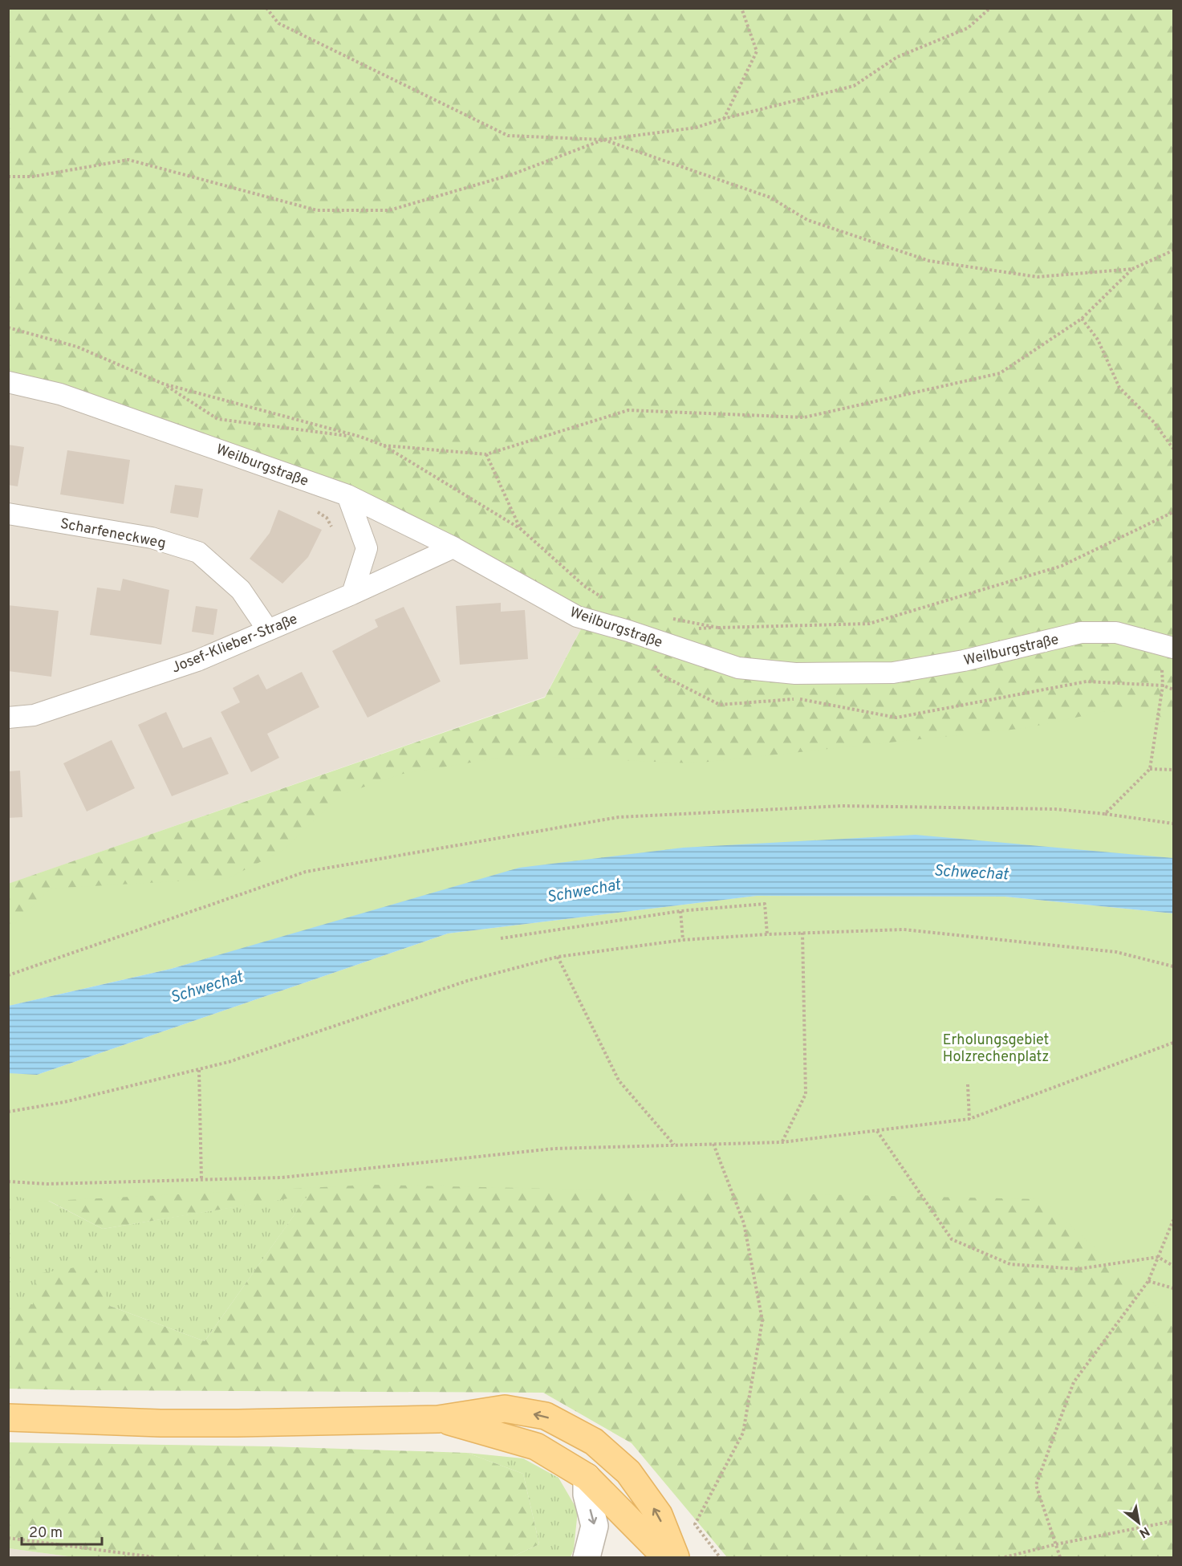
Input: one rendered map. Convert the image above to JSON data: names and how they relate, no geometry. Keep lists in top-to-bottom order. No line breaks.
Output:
{"streets":{"street":["Weilburgstraße","Scharfeneckweg","Josef-Klieber-Straße"]},"crossings":[["Weilburgstraße","Josef-Klieber-Straße"],["Scharfeneckweg","Josef-Klieber-Straße"]],"water":["Schwechat"],"parks":["Erholungsgebiet Holzrechenplatz"],"scale_bar":"20 m","north":"bottom right"}
